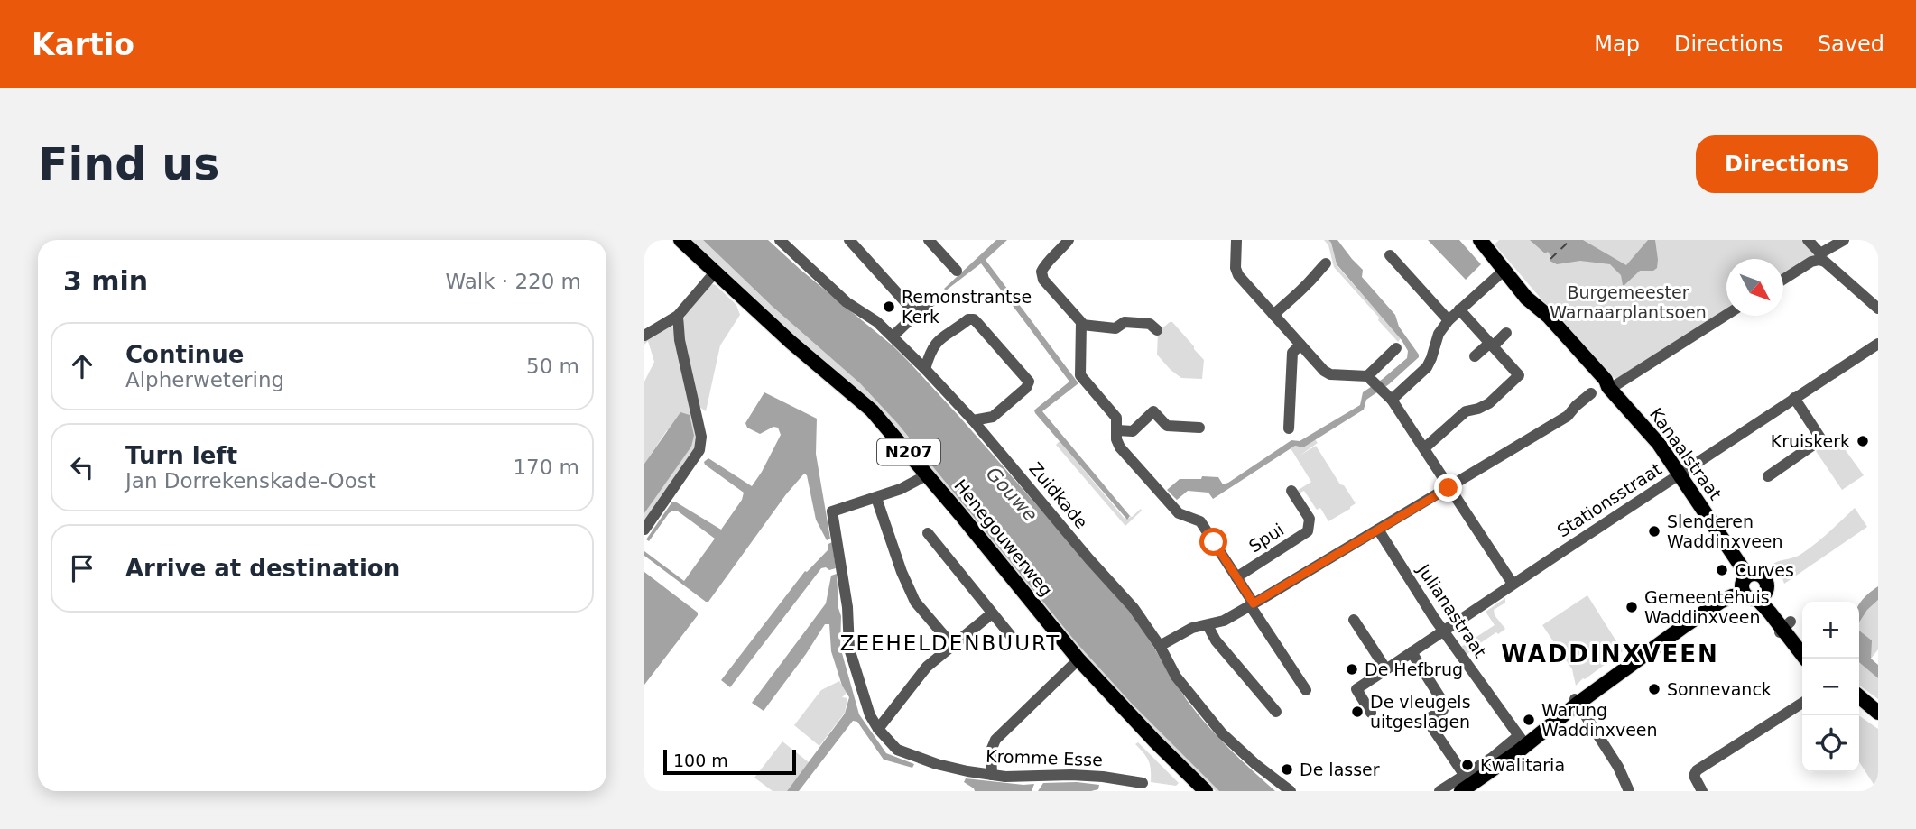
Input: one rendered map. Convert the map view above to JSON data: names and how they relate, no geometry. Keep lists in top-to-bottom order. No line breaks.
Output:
{"streets":{"main road":["N207","Kanaalstraat","Henegouwerweg"],"street":["Zuidkade","Stationsstraat","Spui","Julianastraat","Kromme Esse"]},"crossings":[["Kanaalstraat","Stationsstraat"],["Stationsstraat","Julianastraat"]],"districts":["ZEEHELDENBUURT","WADDINXVEEN"],"water":["Gouwe"],"parks":["Burgemeester Warnaarplantsoen"],"places":["Remonstrantse Kerk","Kruiskerk","Slenderen Waddinxveen","Curves","Gemeentehuis Waddinxveen","De Hefbrug","Sonnevanck","De vleugels uitgeslagen","Warung Waddinxveen","Kwalitaria","De lasser"],"scale_bar":"100 m","north":"bottom right","page":{"header":"Kartio","nav":["Map","Directions","Saved"],"buttons":"Directions","title":"Find us","heading":["3 min","Walk · 220 m"],"list":[["Continue","Alpherwetering","50 m"],["Turn left","Jan Dorrekenskade-Oost","170 m"],"Arrive at destination"],"map_buttons":["+","−"],"scale":"100 m"}}
